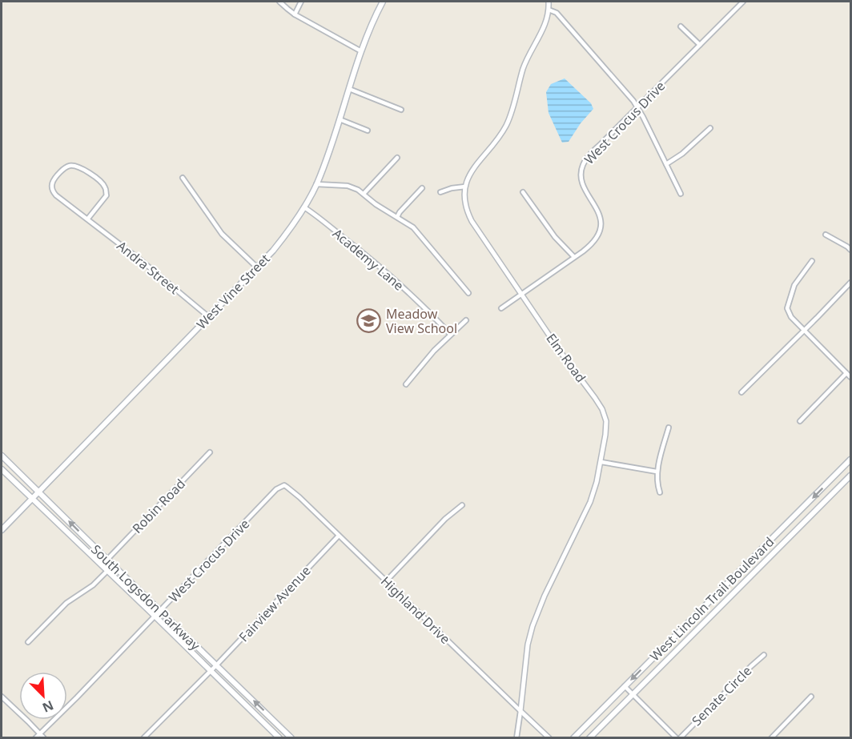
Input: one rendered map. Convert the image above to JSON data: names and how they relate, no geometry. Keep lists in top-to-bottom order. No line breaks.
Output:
{"streets":{"main road":["West Vine Street","South Logsdon Parkway","West Lincoln Trail Boulevard"],"street":["West Crocus Drive","Academy Lane","Andra Street","Elm Road","Robin Road","Fairview Avenue","Highland Drive","Senate Circle"]},"crossings":[["West Crocus Drive","Elm Road"],["West Crocus Drive","South Logsdon Parkway"],["West Crocus Drive","Highland Drive"],["Academy Lane","West Vine Street"],["Andra Street","West Vine Street"],["West Vine Street","South Logsdon Parkway"],["Elm Road","Highland Drive"],["Robin Road","South Logsdon Parkway"],["South Logsdon Parkway","Fairview Avenue"],["Fairview Avenue","Highland Drive"]],"places":{"school or university":["Meadow View School"]},"north":"bottom right"}
